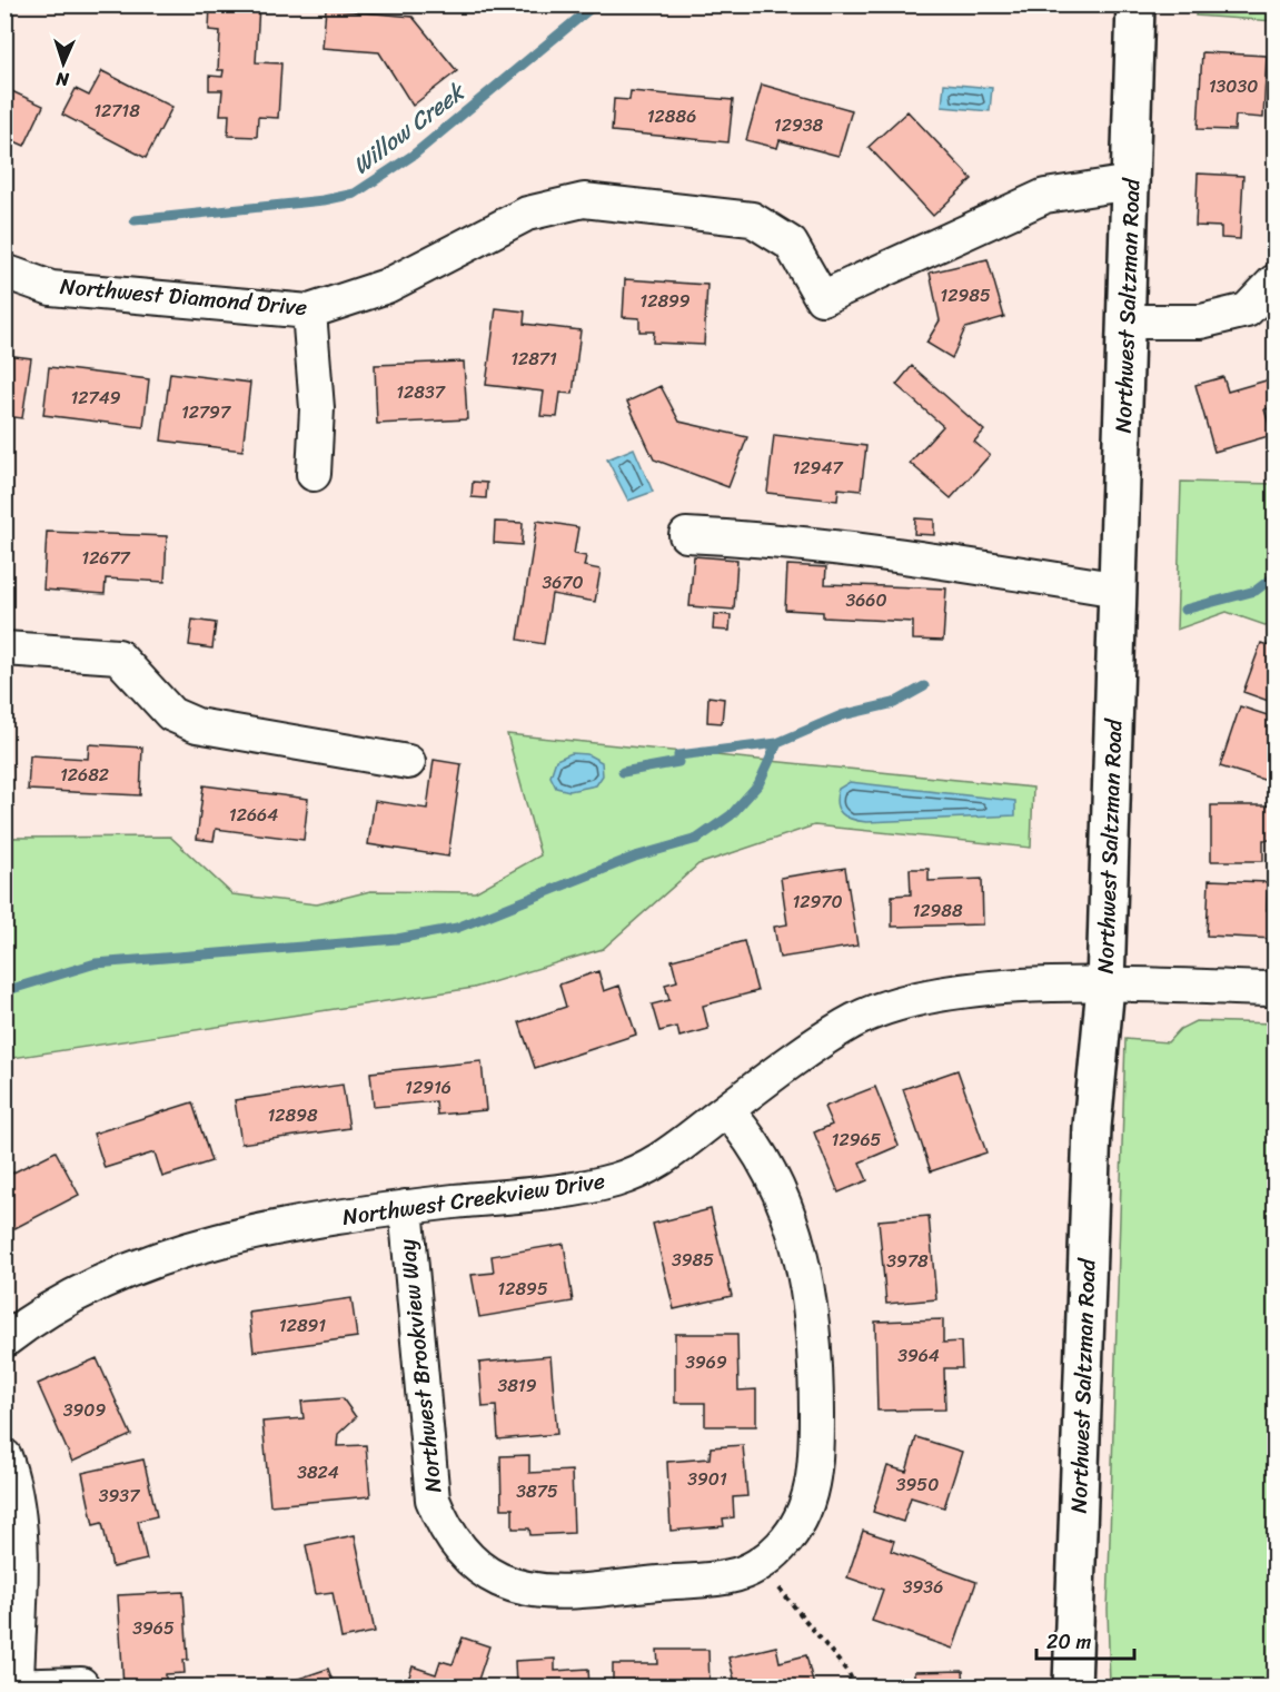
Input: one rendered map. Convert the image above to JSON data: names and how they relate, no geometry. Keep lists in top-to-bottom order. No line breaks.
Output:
{"streets":{"main road":["Northwest Saltzman Road"],"street":["Northwest Diamond Drive","Northwest Creekview Drive","Northwest Brookview Way"]},"crossings":[["Northwest Diamond Drive","Northwest Saltzman Road"],["Northwest Saltzman Road","Northwest Creekview Drive"],["Northwest Creekview Drive","Northwest Brookview Way"]],"water":["Willow Creek"],"house_numbers":["13030","12718","12886","12938","12985","12899","12871","12837","12749","12797","12947","12677","3670","3660","12682","12664","12970","12988","12916","12898","12965","3985","3978","12895","12891","3964","3969","3819","3909","3824","3901","3950","3875","3937","3936","3965"],"scale_bar":"20 m","north":"bottom"}
